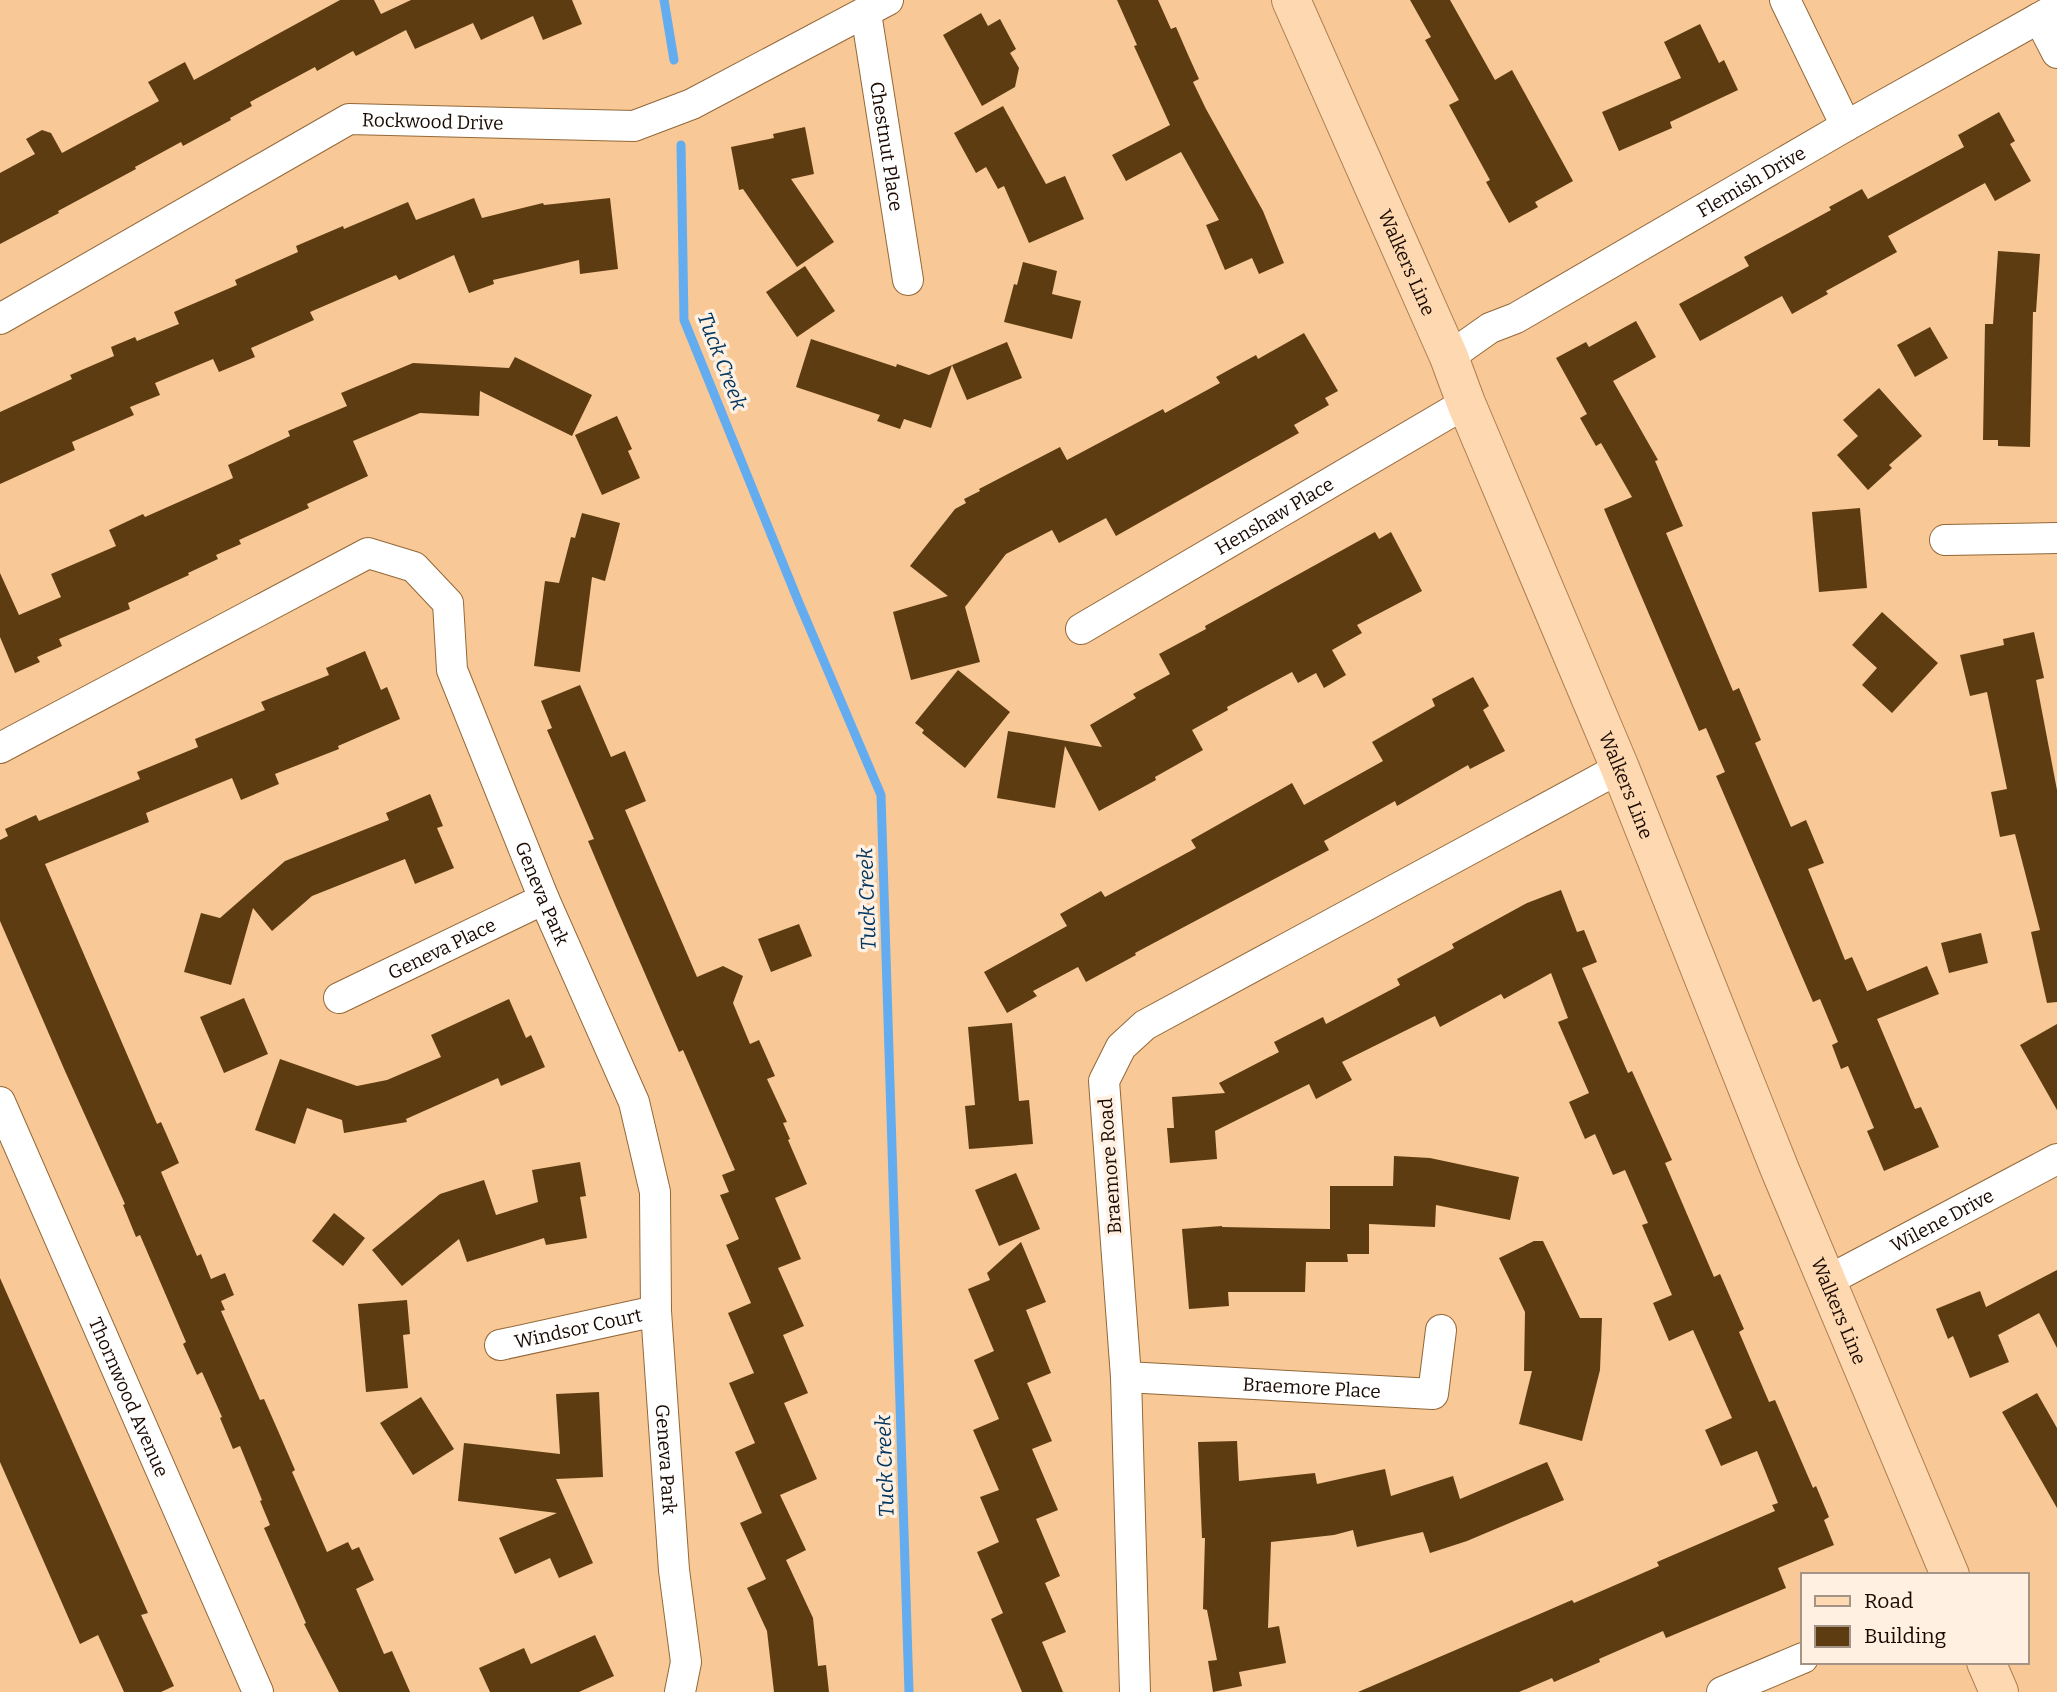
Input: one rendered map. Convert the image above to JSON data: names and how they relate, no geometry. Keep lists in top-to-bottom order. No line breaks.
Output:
{"streets":{"main road":["Walkers Line"],"street":["Rockwood Drive","Chestnut Place","Flemish Drive","Henshaw Place","Geneva Park","Geneva Place","Braemore Road","Wilene Drive","Windsor Court","Braemore Place","Thornwood Avenue"]},"crossings":[["Rockwood Drive","Chestnut Place"],["Flemish Drive","Walkers Line"],["Walkers Line","Henshaw Place"],["Walkers Line","Braemore Road"],["Walkers Line","Wilene Drive"],["Geneva Park","Geneva Place"],["Geneva Park","Windsor Court"],["Braemore Road","Braemore Place"]],"water":["Tuck Creek"],"legend":["Road","Building"]}
